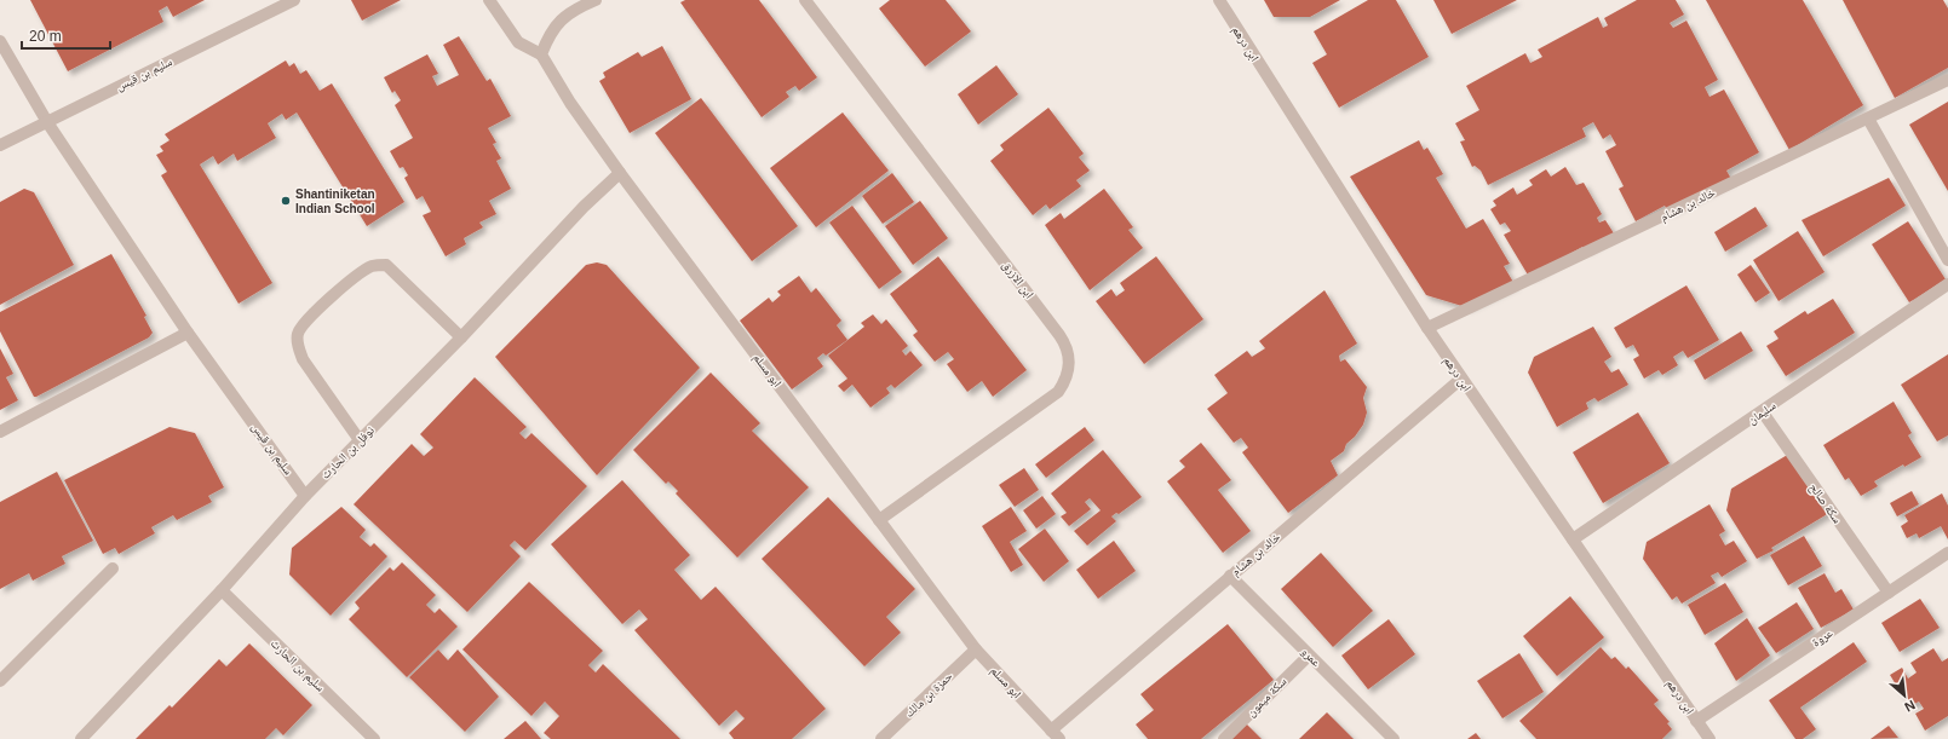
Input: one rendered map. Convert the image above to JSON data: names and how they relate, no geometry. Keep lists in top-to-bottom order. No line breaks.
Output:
{"streets":{"street":["ابن درهم","سليم بن قيس","خالد بن هشام","ابن الازرق","ابو مسلم","سليمان","نوفل بن الحارث","سكة صالح","عروة","عمرو","سليم بن الحارث","حمزة بن مالك","سكة ميمون"]},"crossings":[["ابن درهم","خالد بن هشام"],["ابن درهم","سليمان"],["ابن درهم","عروة"],["سليم بن قيس","نوفل بن الحارث"],["خالد بن هشام","ابو مسلم"],["خالد بن هشام","عمرو"],["ابن الازرق","ابو مسلم"],["ابو مسلم","نوفل بن الحارث"],["ابو مسلم","حمزة بن مالك"],["سليمان","سكة صالح"],["نوفل بن الحارث","سليم بن الحارث"],["سكة صالح","عروة"],["عمرو","سكة ميمون"]],"places":["Shantiniketan Indian School"],"scale_bar":"20 m","north":"bottom right"}
